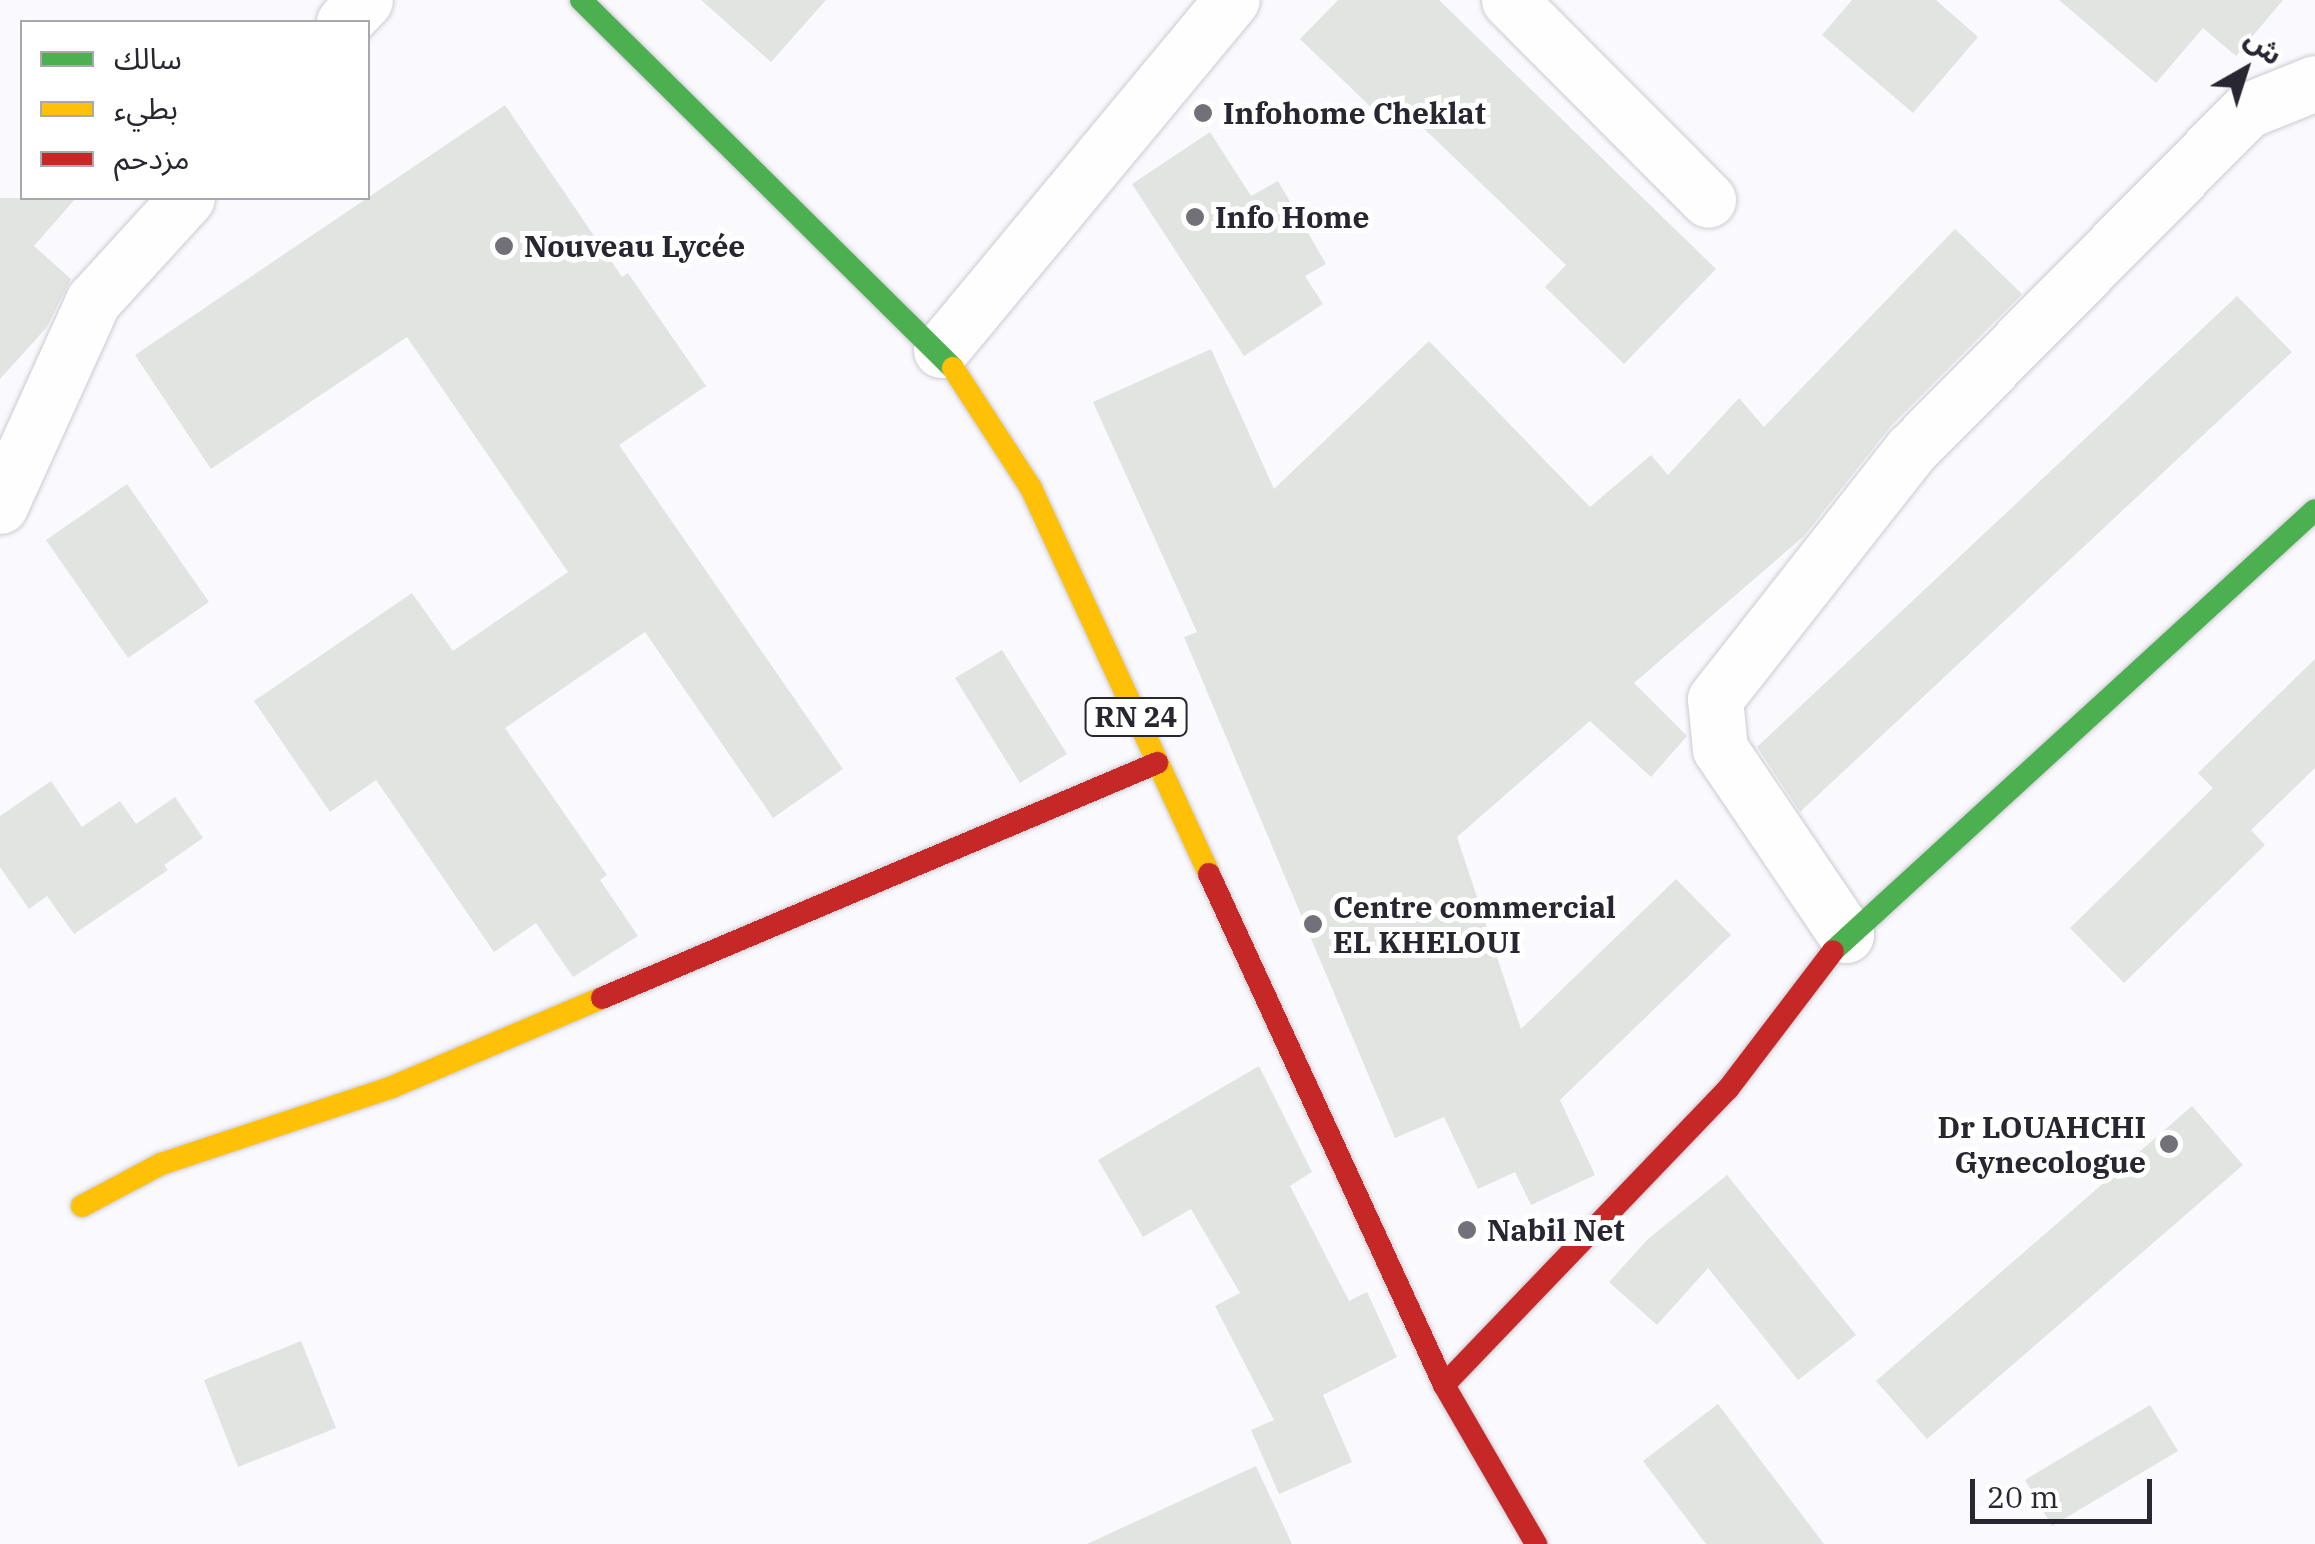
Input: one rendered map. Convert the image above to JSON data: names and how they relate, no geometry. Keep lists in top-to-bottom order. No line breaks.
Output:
{"streets":{"street":["RN 24"]},"places":["Infohome Cheklat","Info Home","Nouveau Lycée","Centre commercial EL KHELOUI","Dr LOUAHCHI Gynecologue","Nabil Net"],"legend":["سالك","بطيء","مزدحم"],"scale_bar":"20 m","north":"top right"}
